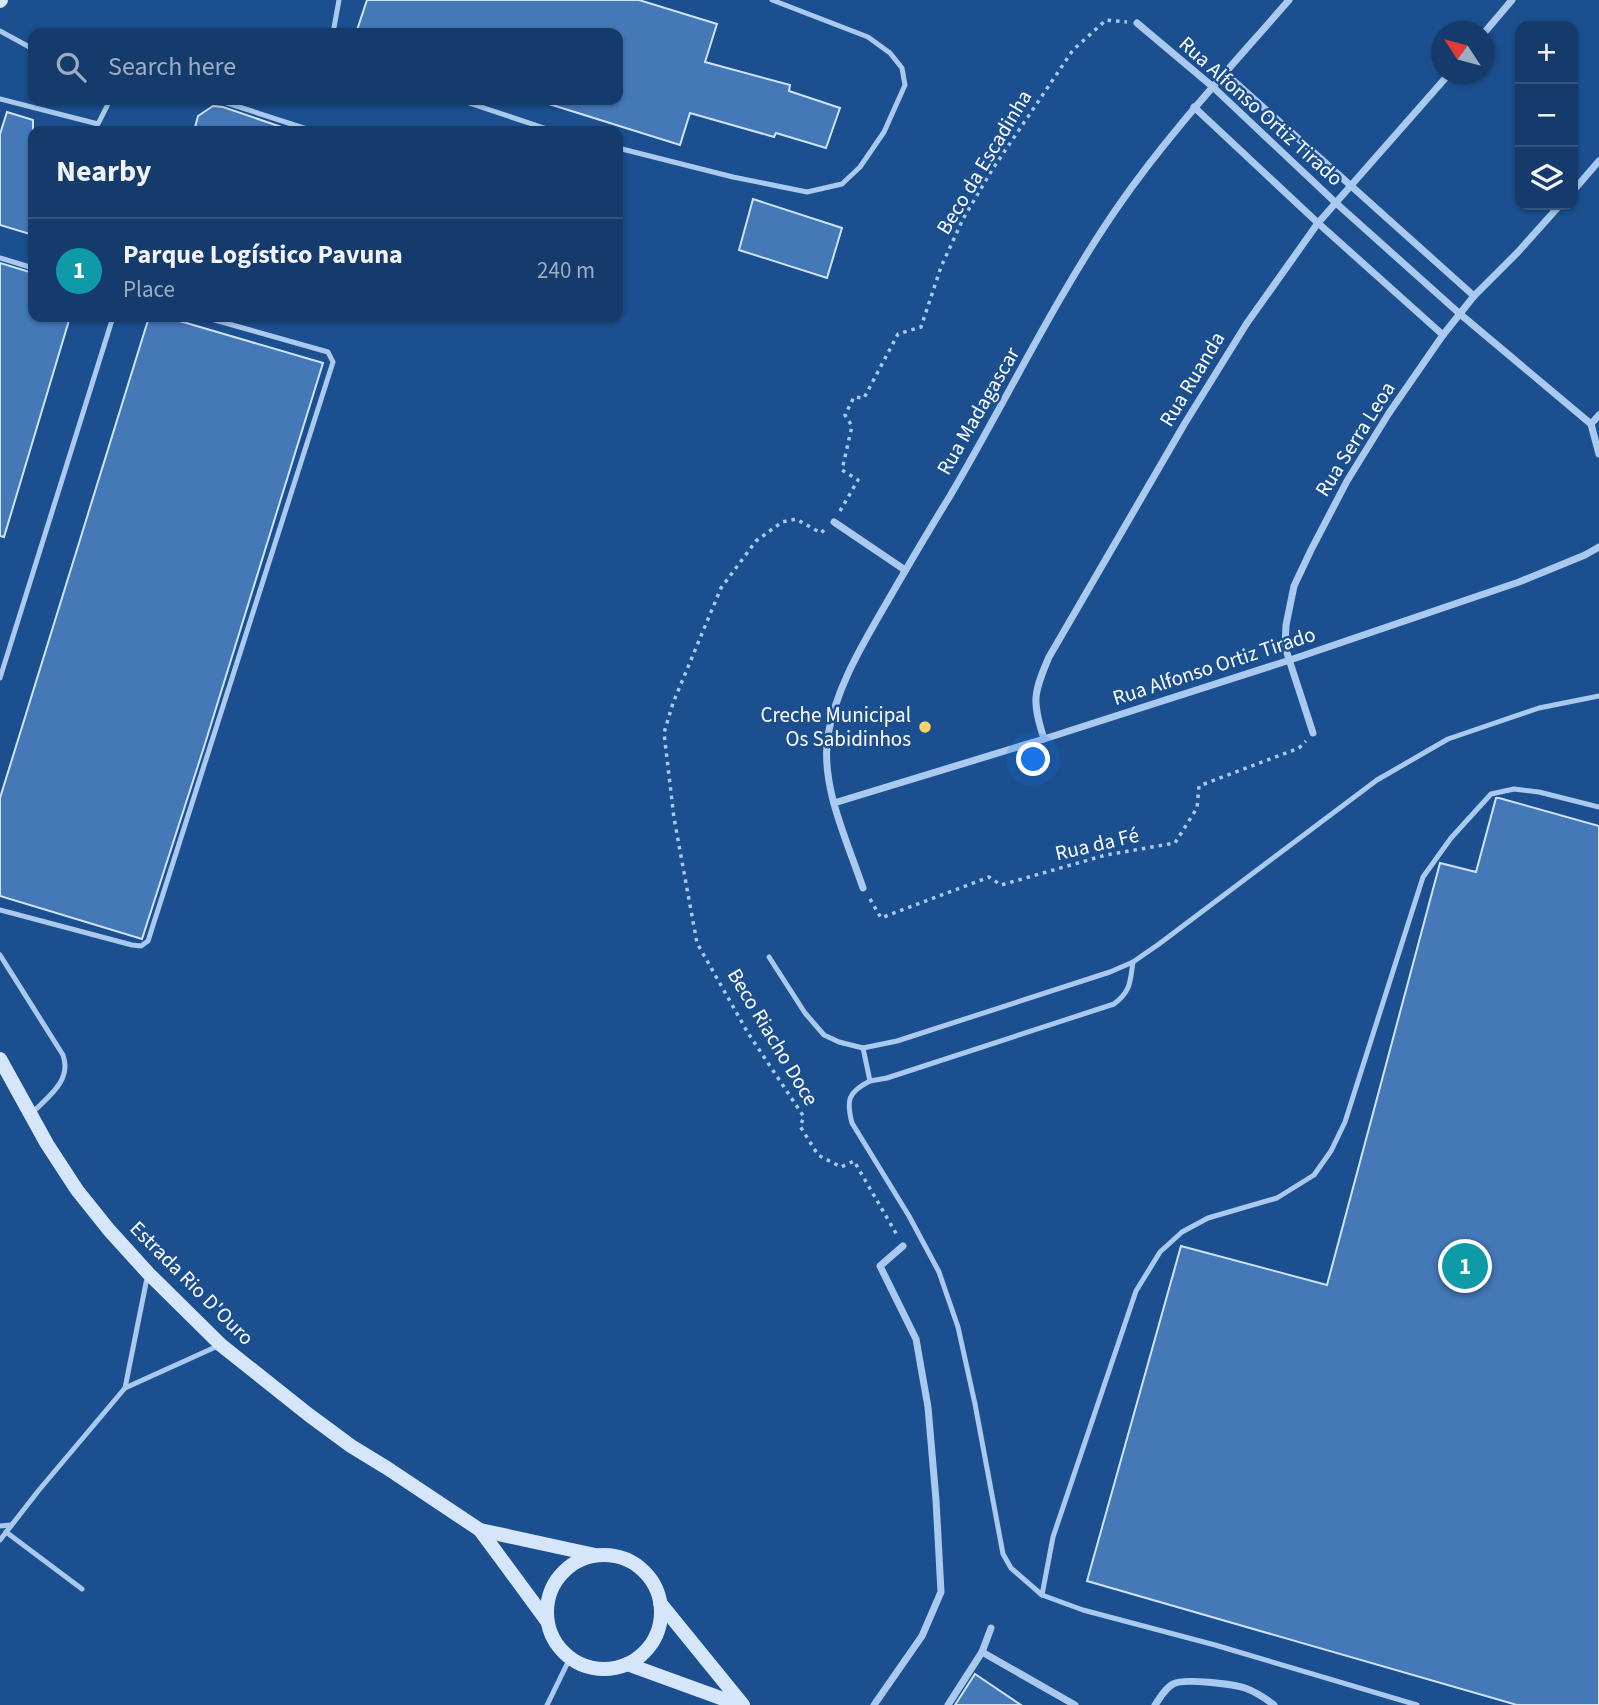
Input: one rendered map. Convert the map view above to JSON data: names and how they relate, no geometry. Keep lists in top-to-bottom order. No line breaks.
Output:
{"streets":{"street":["Rua Alfonso Ortiz Tirado","Rua Ruanda","Rua Madagascar","Rua Serra Leoa","Estrada Rio D'Ouro"],"path":["Beco da Escadinha","Rua da Fé","Beco Riacho Doce"]},"crossings":[["Rua Alfonso Ortiz Tirado","Beco da Escadinha"],["Rua Alfonso Ortiz Tirado","Rua Ruanda"],["Rua Alfonso Ortiz Tirado","Rua Madagascar"],["Rua Alfonso Ortiz Tirado","Rua Serra Leoa"],["Beco da Escadinha","Beco Riacho Doce"],["Rua Serra Leoa","Rua da Fé"]],"places":["Creche Municipal Os Sabidinhos"],"north":"top left","page":{"map_buttons":["+","−"],"search":"Search here","heading":"Nearby","list":[{"mark":"1","name":"Parque Logístico Pavuna","note":"Place","value":"240 m"}],"pins":"1"}}
